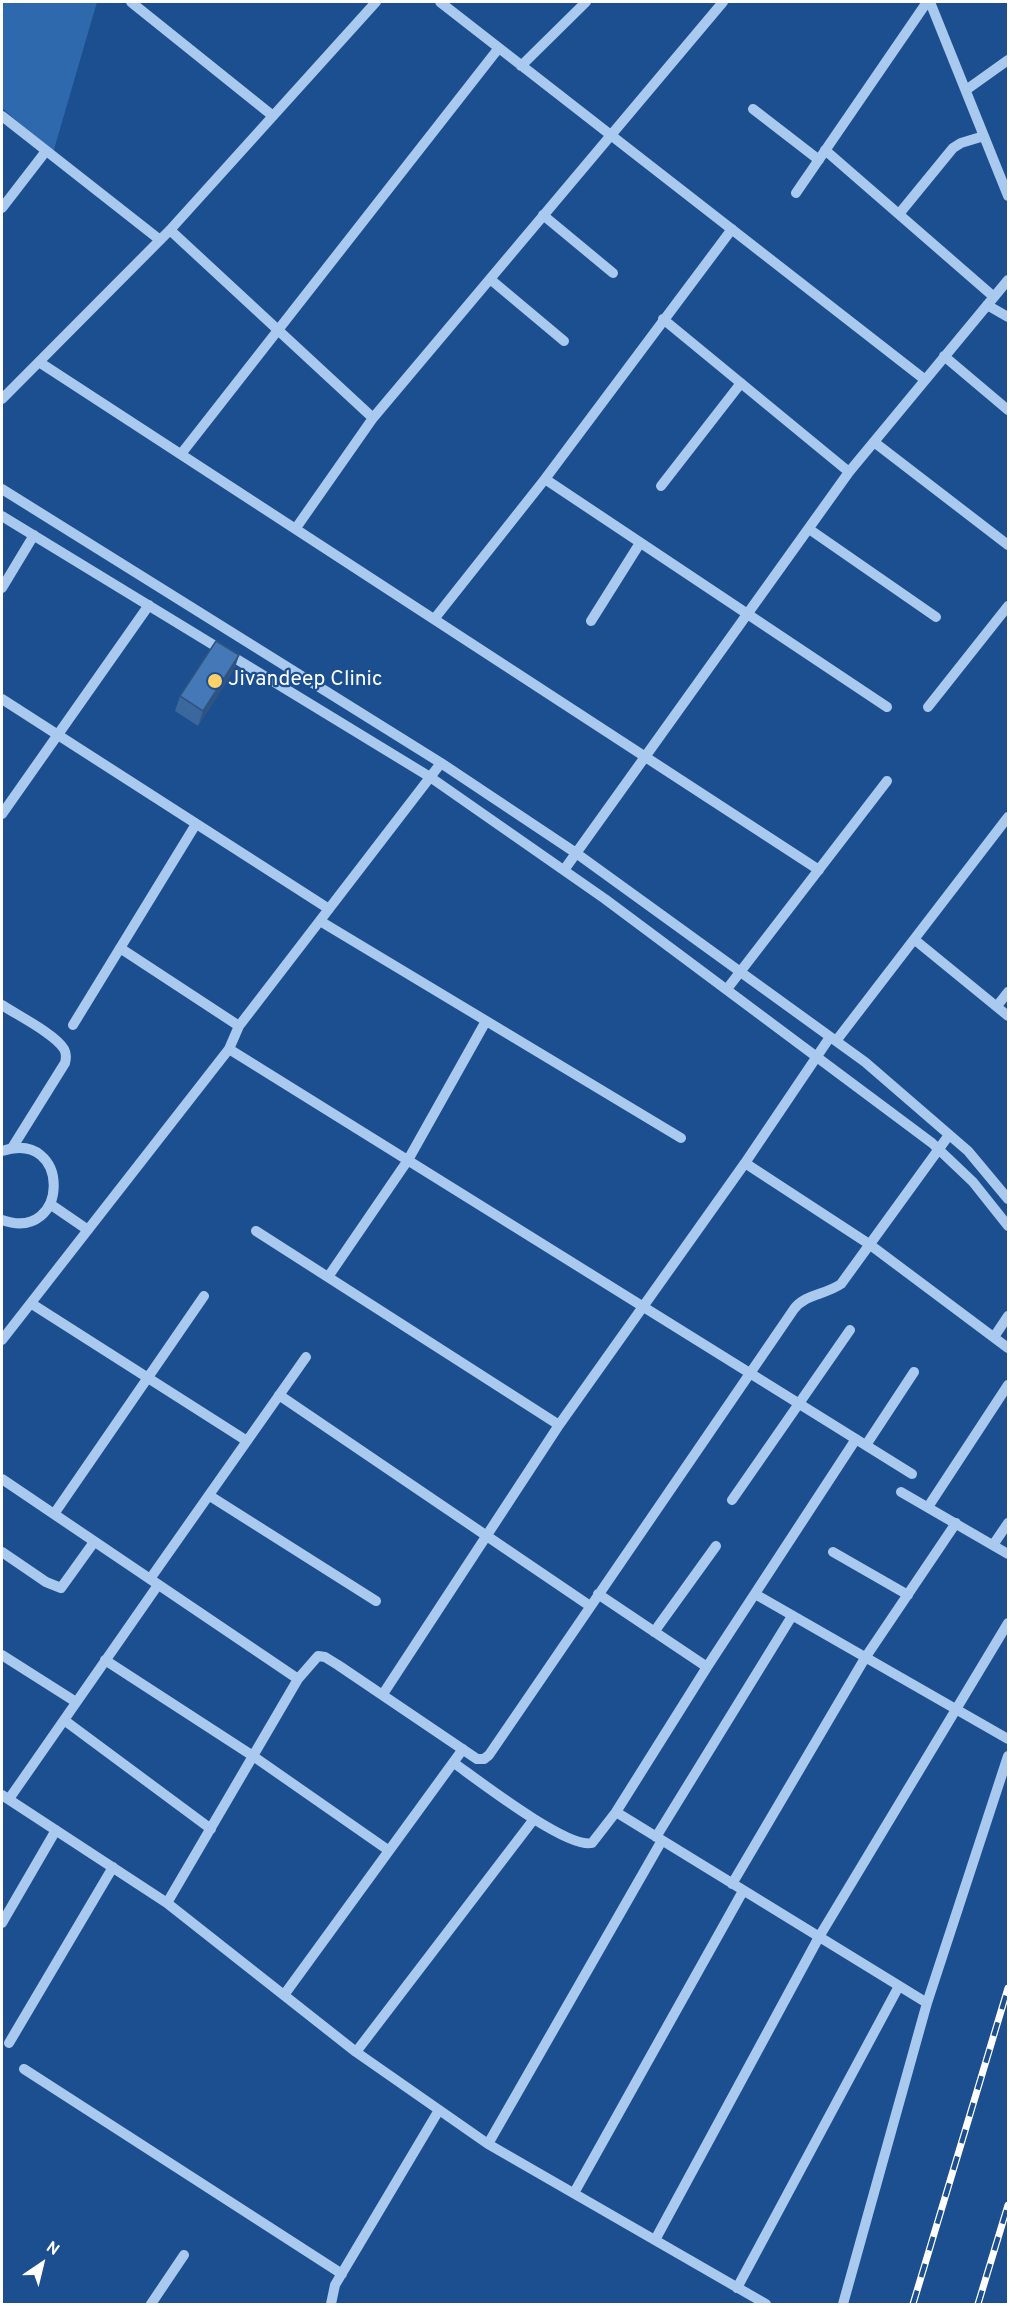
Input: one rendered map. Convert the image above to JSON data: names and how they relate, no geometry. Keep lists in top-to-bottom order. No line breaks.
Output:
{"places":["Jivandeep Clinic"],"north":"top right"}
